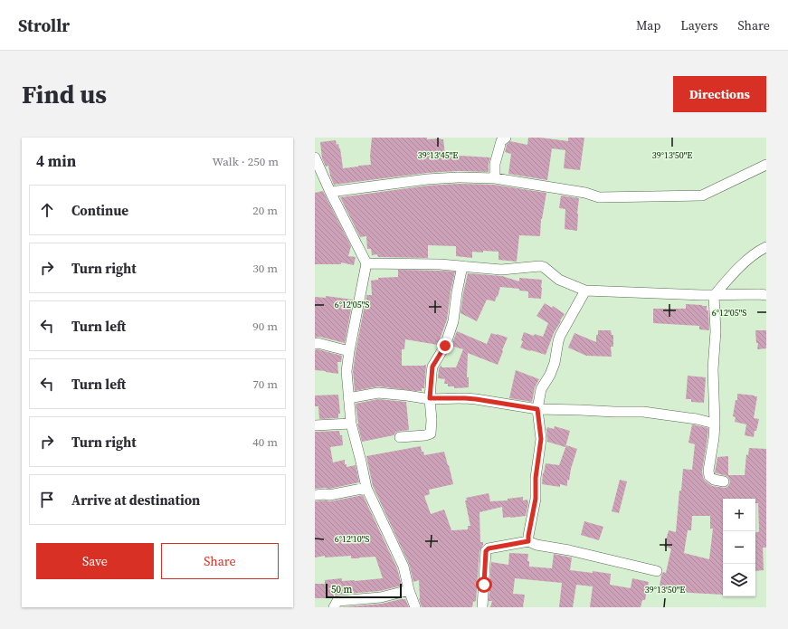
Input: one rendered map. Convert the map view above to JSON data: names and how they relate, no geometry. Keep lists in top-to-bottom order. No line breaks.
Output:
{"scale_bar":"50 m","page":{"header":"Strollr","nav":["Map","Layers","Share"],"buttons":["Directions",["Save","Share"]],"title":"Find us","heading":["4 min","Walk · 250 m"],"list":[["Continue","20 m"],["Turn right","30 m"],["Turn left","90 m"],["Turn left","70 m"],["Turn right","40 m"],"Arrive at destination"],"map_buttons":["+","−"],"scale":"50 m"},"coordinates":["39°13'45\"E","39°13'50\"E","6°12'05\"S","6°12'10\"S"]}
